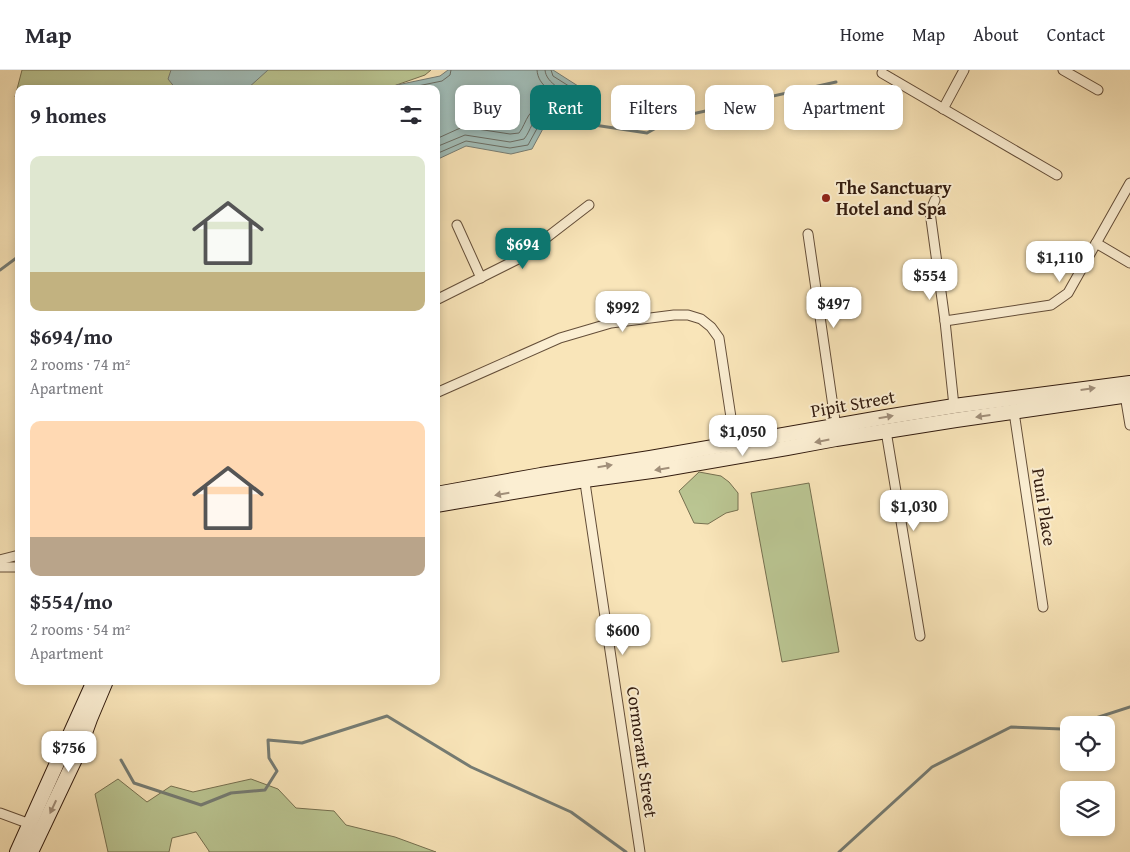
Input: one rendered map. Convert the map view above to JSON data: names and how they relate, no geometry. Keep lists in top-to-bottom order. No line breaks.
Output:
{"streets":{"main road":["Pipit Street"],"street":["Puni Place","Cormorant Street"]},"crossings":[["Pipit Street","Puni Place"],["Pipit Street","Cormorant Street"]],"places":["The Sanctuary Hotel and Spa"],"page":{"header":"Map","nav":["Home","Map","About","Contact"],"chip":["Buy","Rent","Filters","New","Apartment"],"heading":"9 homes","list":[{"name":"$694/mo","note":"2 rooms · 74 m² · Apartment"},{"name":"$554/mo","note":"2 rooms · 54 m² · Apartment"}],"price":["$694","$1,110","$554","$497","$992","$1,050","$1,030","$600","$756"]}}
